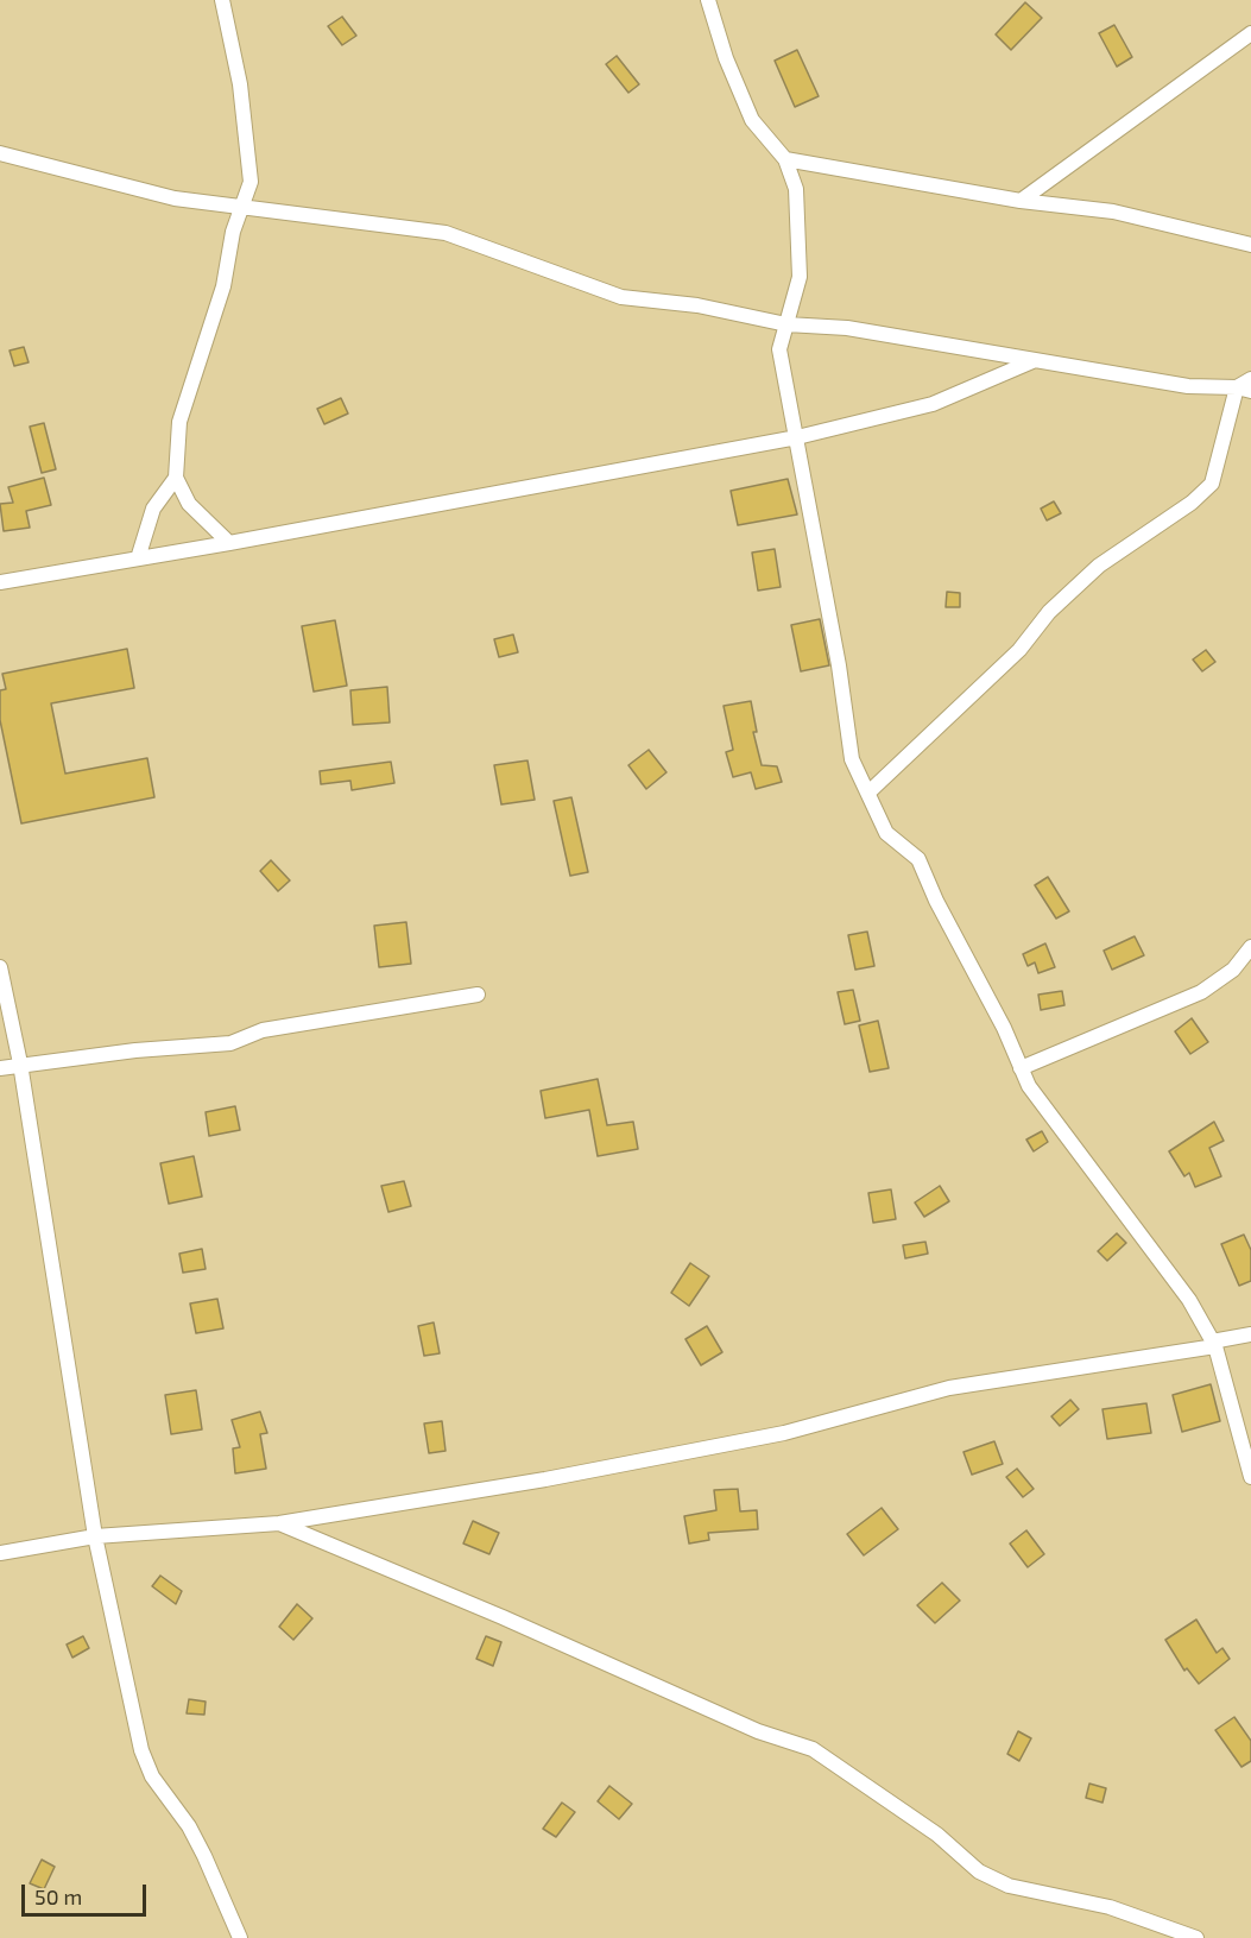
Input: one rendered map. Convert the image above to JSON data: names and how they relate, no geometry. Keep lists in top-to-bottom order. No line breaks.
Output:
{"scale_bar":"50 m"}
